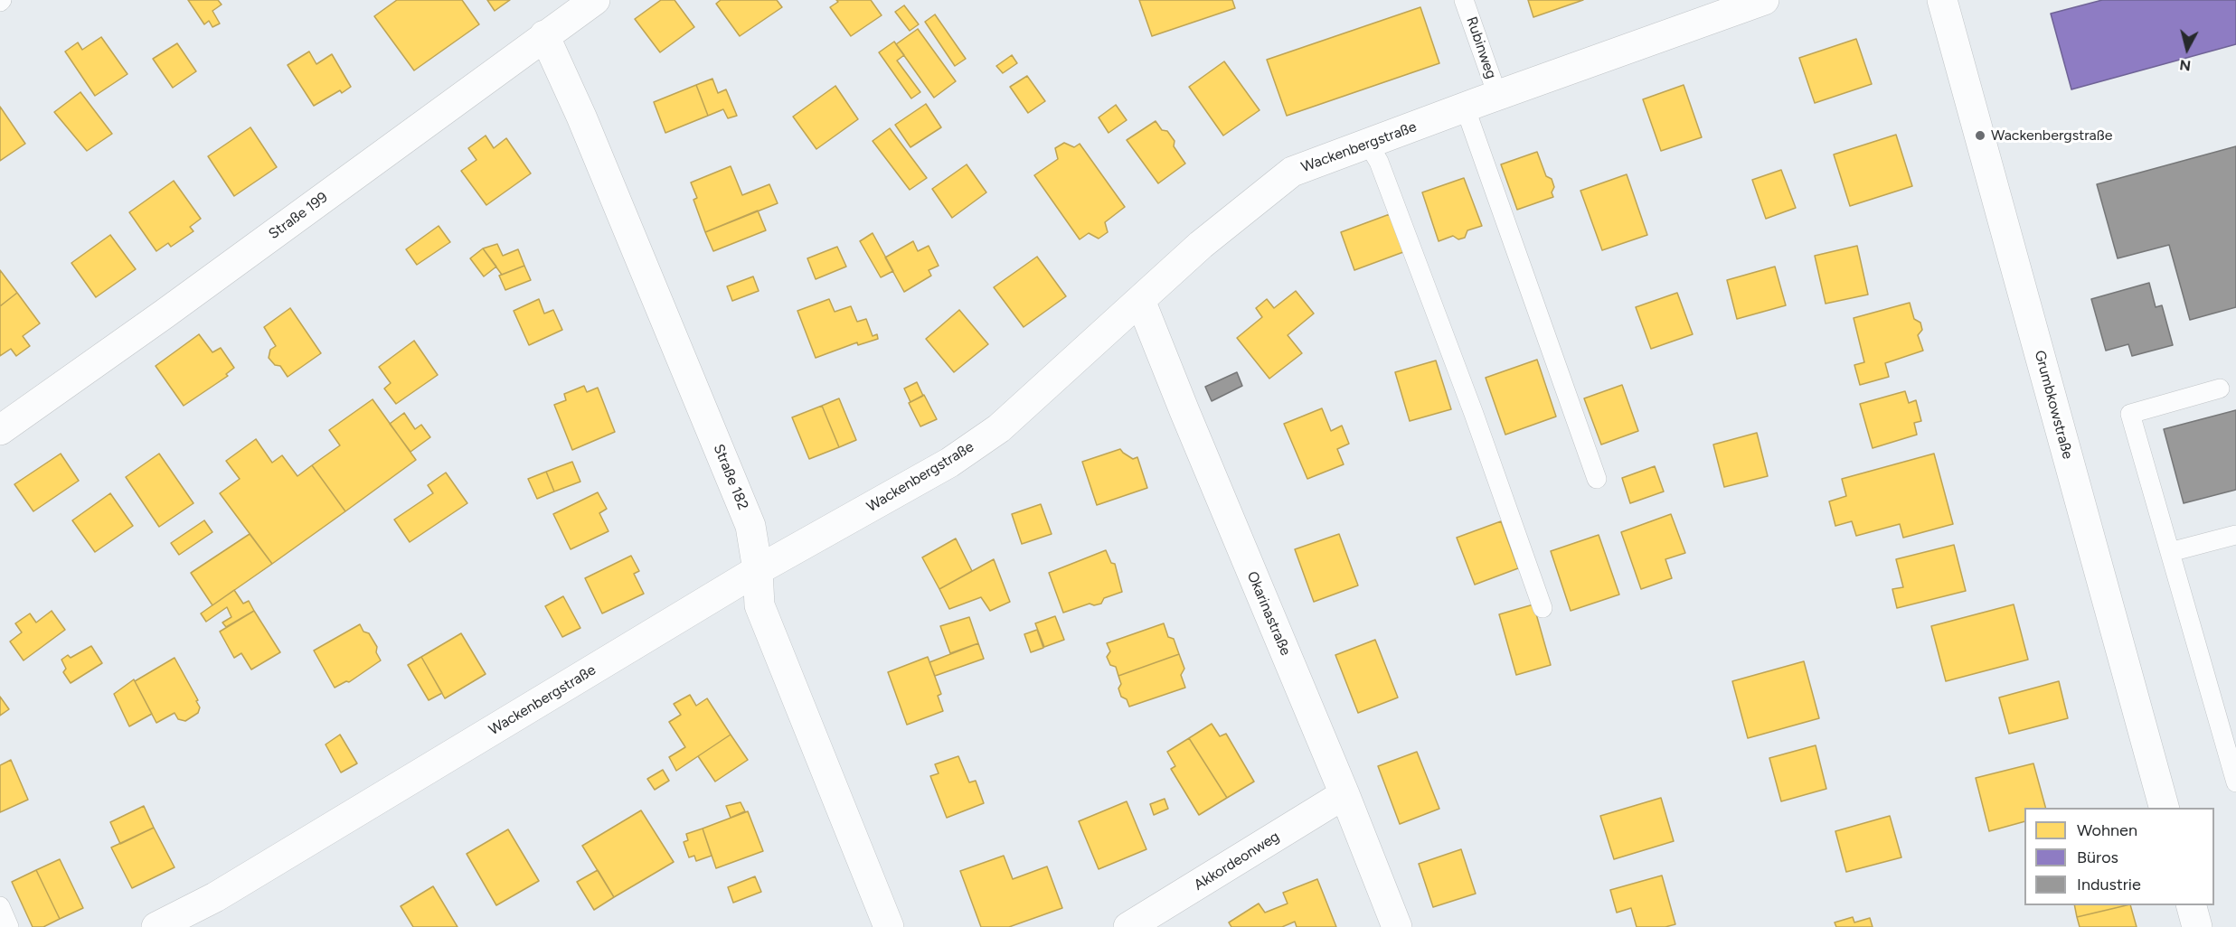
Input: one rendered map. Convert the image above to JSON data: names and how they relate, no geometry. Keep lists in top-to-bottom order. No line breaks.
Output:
{"streets":{"street":["Wackenbergstraße","Straße 199","Grumbkowstraße","Straße 182","Okarinastraße","Akkordeonweg"],"lane":["Rubinweg"]},"crossings":[["Rubinweg","Wackenbergstraße"],["Wackenbergstraße","Straße 182"],["Wackenbergstraße","Okarinastraße"],["Straße 199","Straße 182"],["Okarinastraße","Akkordeonweg"]],"places":["Wackenbergstraße"],"legend":["Wohnen","Büros","Industrie"],"north":"bottom"}
